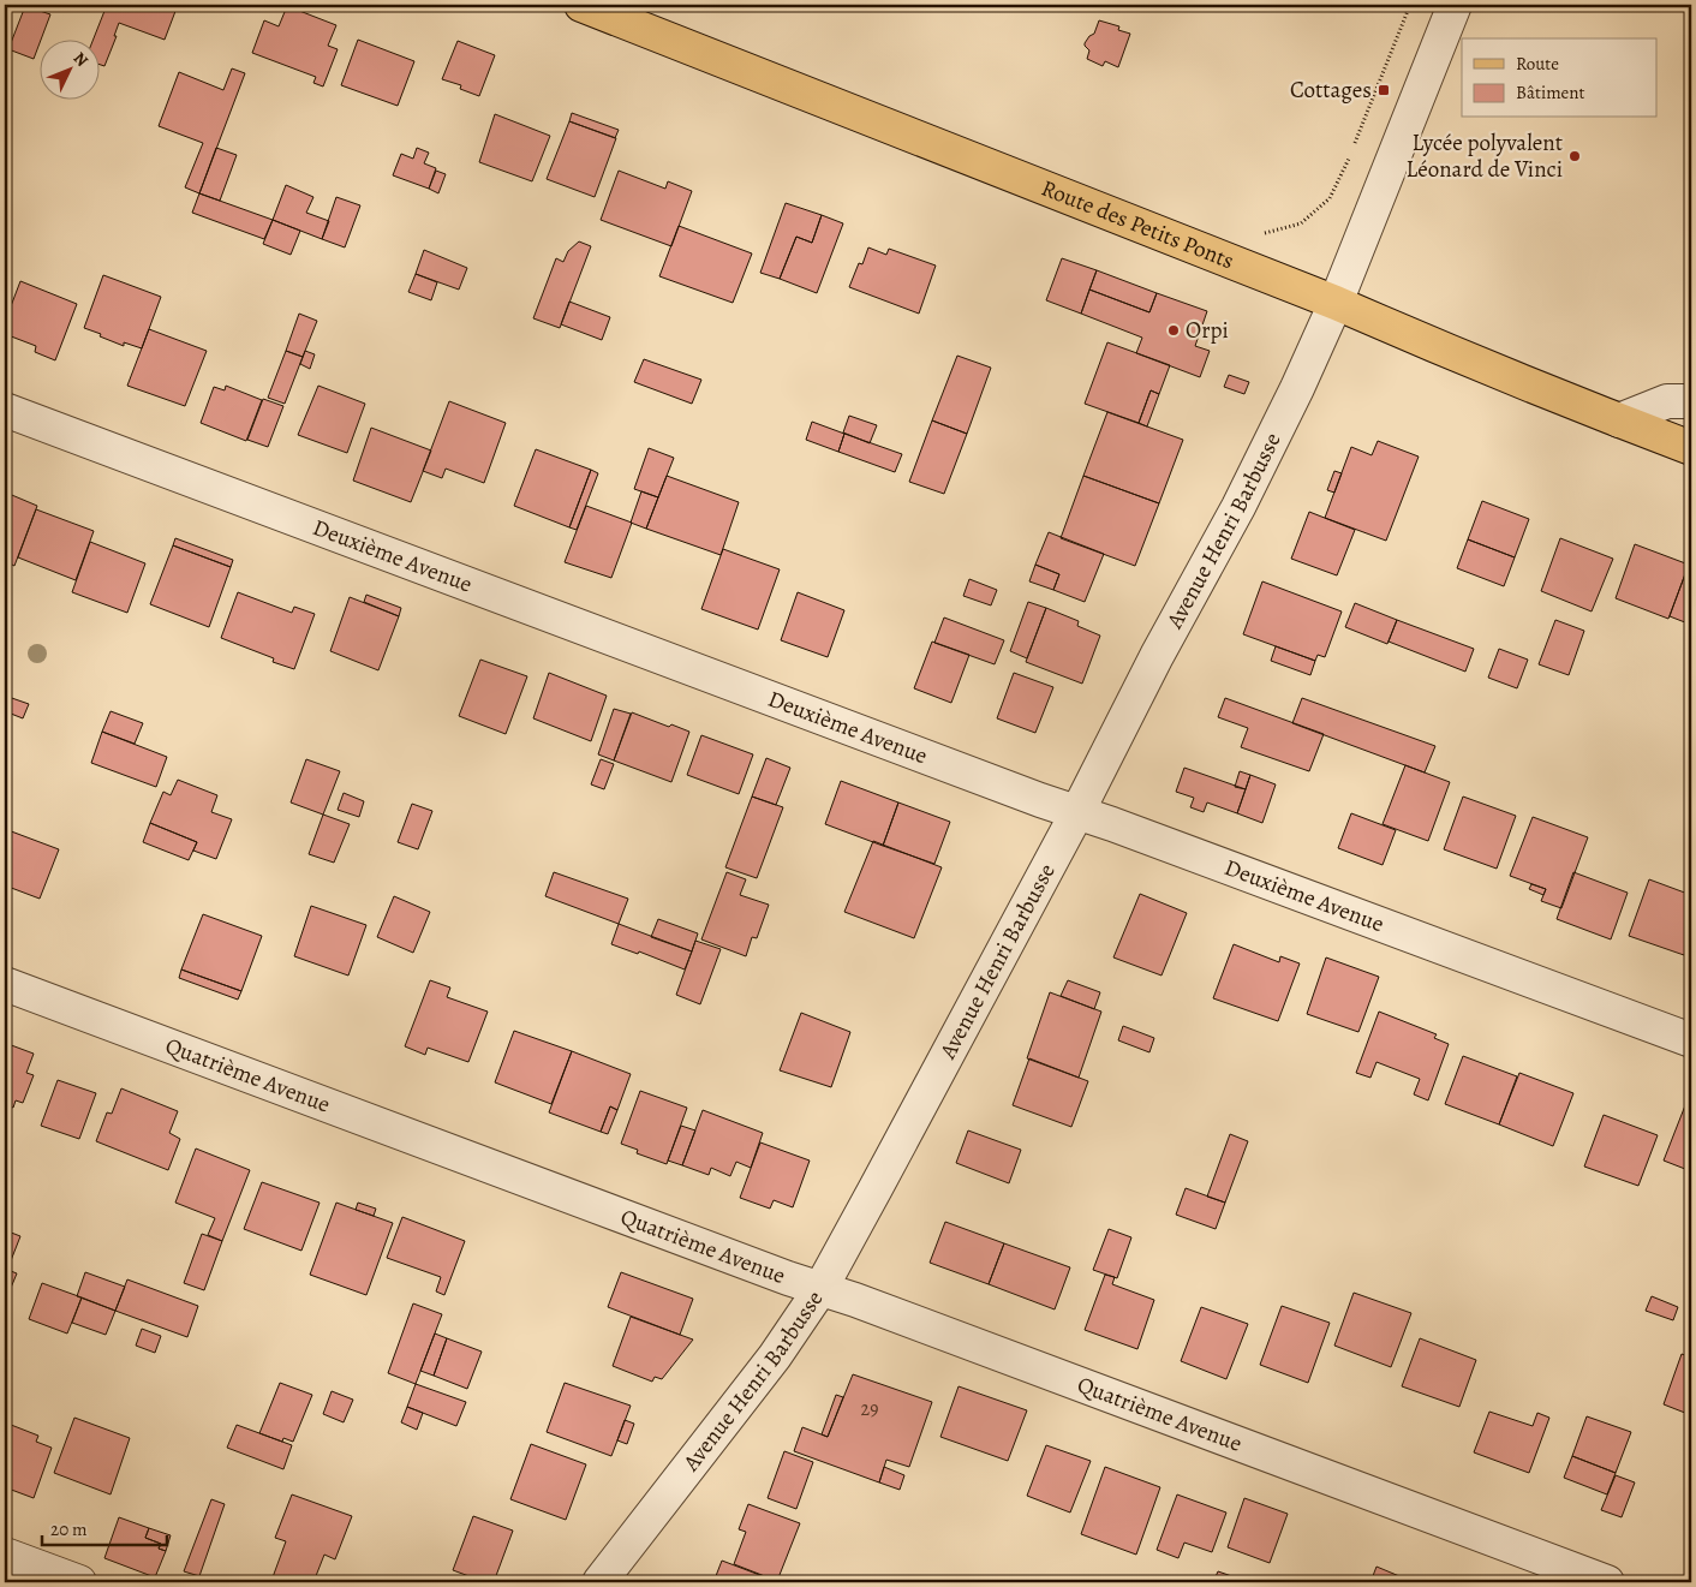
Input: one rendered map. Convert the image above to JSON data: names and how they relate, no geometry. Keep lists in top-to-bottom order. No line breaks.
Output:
{"streets":{"main road":["Route des Petits Ponts"],"street":["Avenue Henri Barbusse","Deuxième Avenue","Quatrième Avenue"]},"crossings":[["Route des Petits Ponts","Avenue Henri Barbusse"],["Avenue Henri Barbusse","Deuxième Avenue"],["Avenue Henri Barbusse","Quatrième Avenue"]],"places":{"transit":["Cottages"],"other":["Lycée polyvalent Léonard de Vinci","Orpi"]},"house_numbers":["29"],"legend":["Route","Bâtiment"],"scale_bar":"20 m","north":"top right"}
